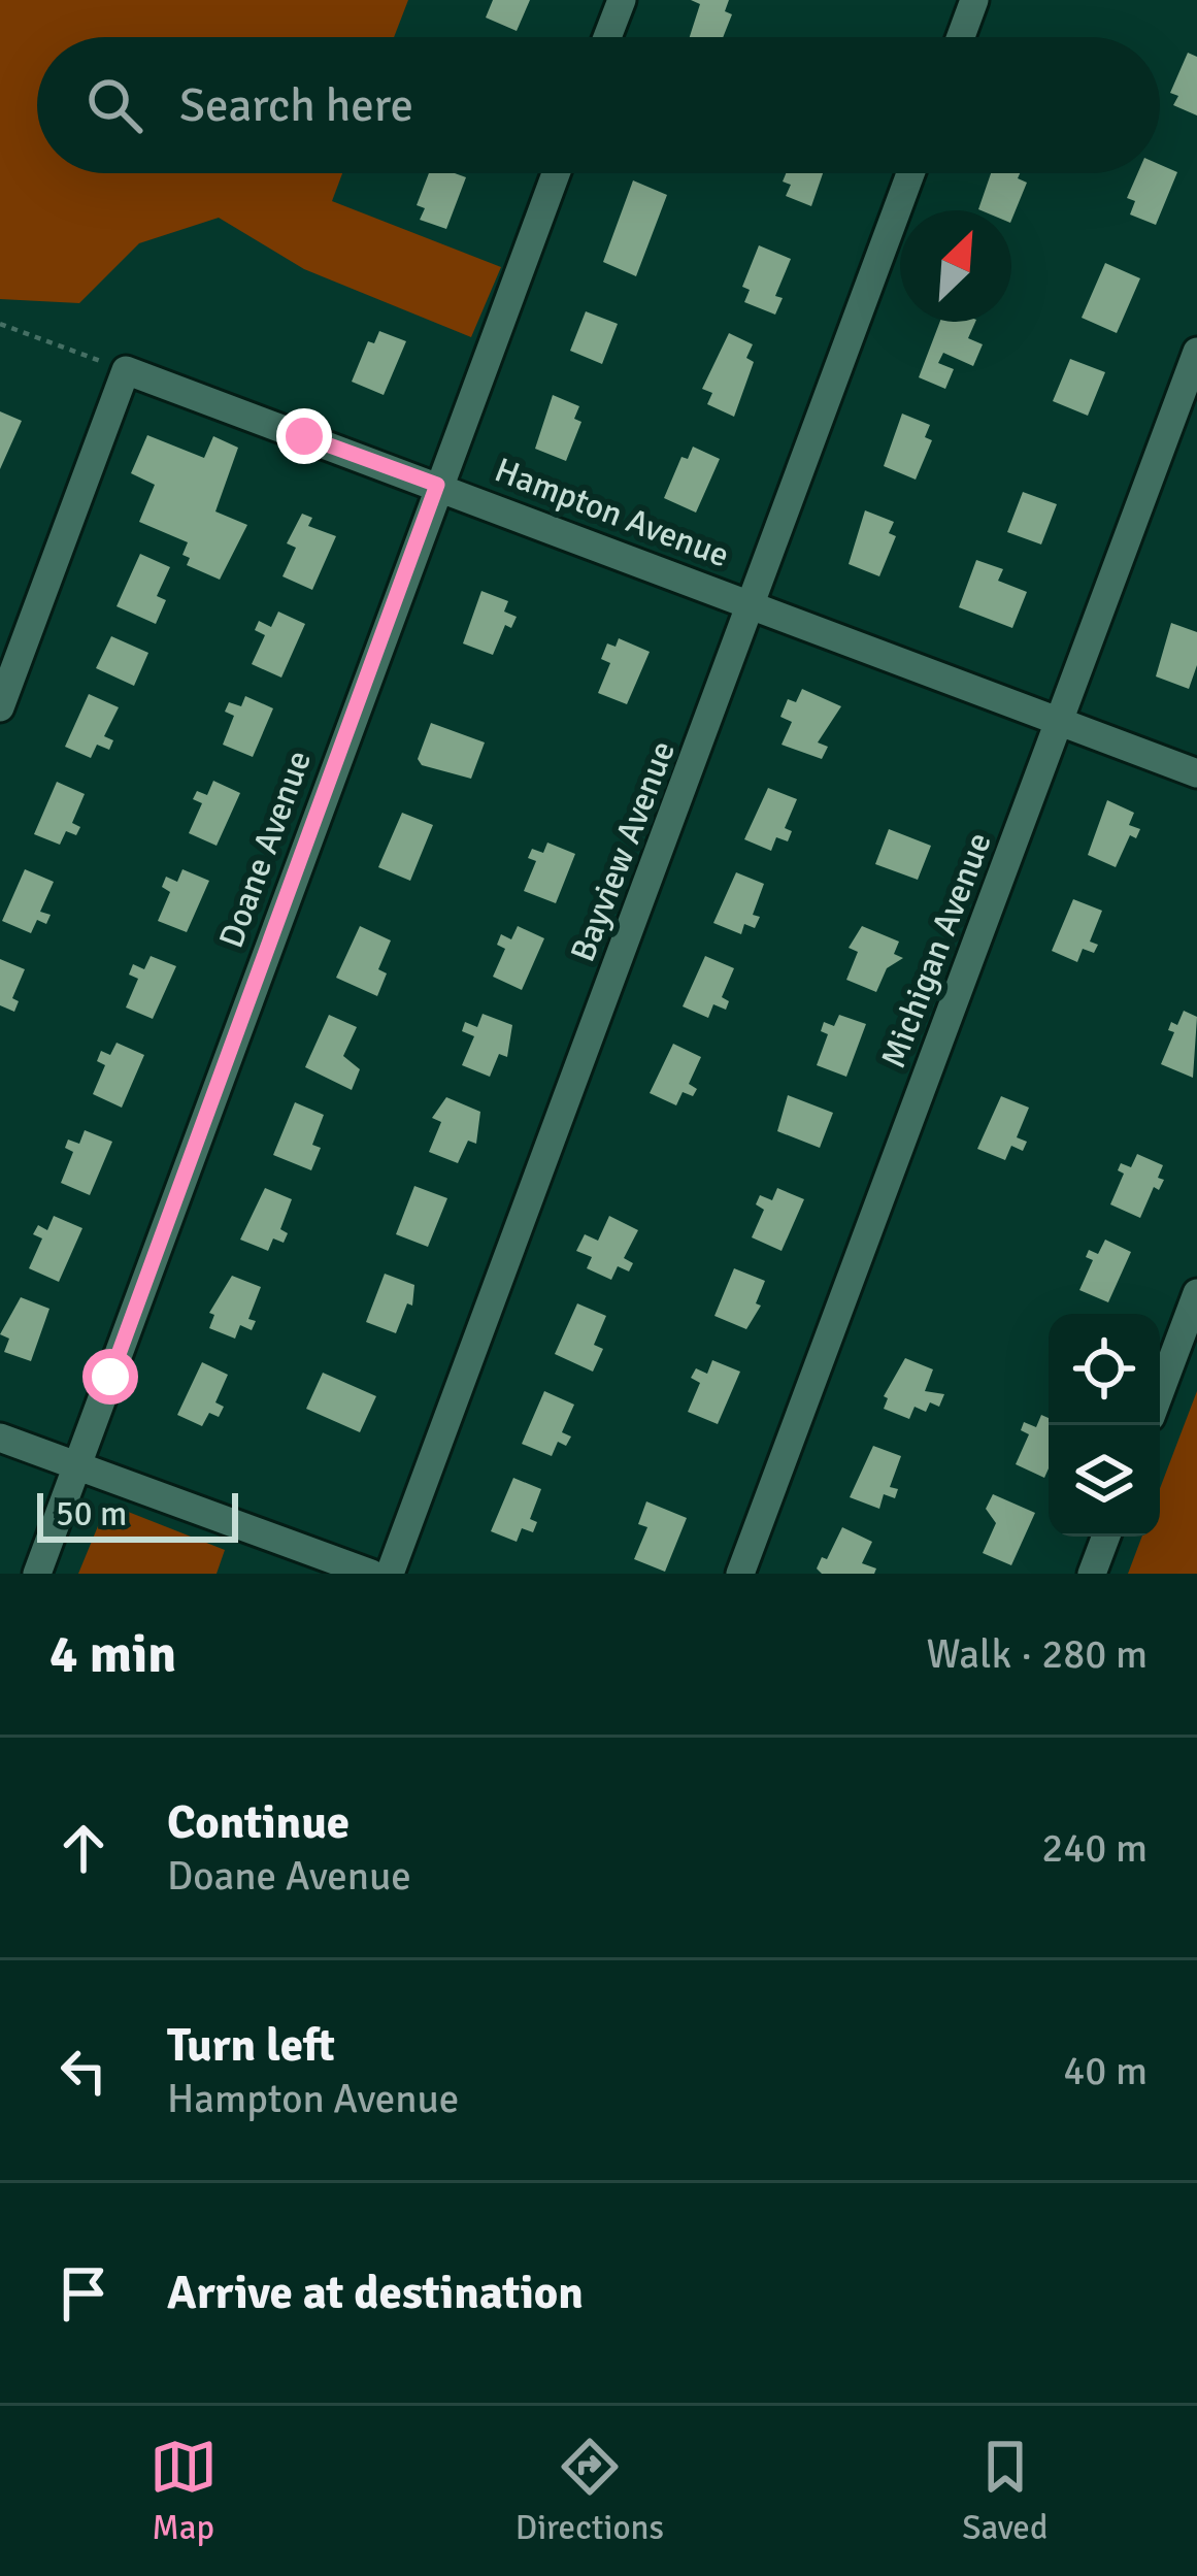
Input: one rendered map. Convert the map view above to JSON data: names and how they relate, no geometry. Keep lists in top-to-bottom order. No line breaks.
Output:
{"streets":{"street":["Hampton Avenue","Doane Avenue","Bayview Avenue","Michigan Avenue"]},"crossings":[["Hampton Avenue","Doane Avenue"],["Hampton Avenue","Bayview Avenue"],["Hampton Avenue","Michigan Avenue"]],"scale_bar":"50 m","north":"top right","page":{"search":"Search here","scale":"50 m","heading":["4 min","Walk · 280 m"],"list":[["Continue","Doane Avenue","240 m"],["Turn left","Hampton Avenue","40 m"],"Arrive at destination"],"nav":["Map","Directions","Saved"]}}
